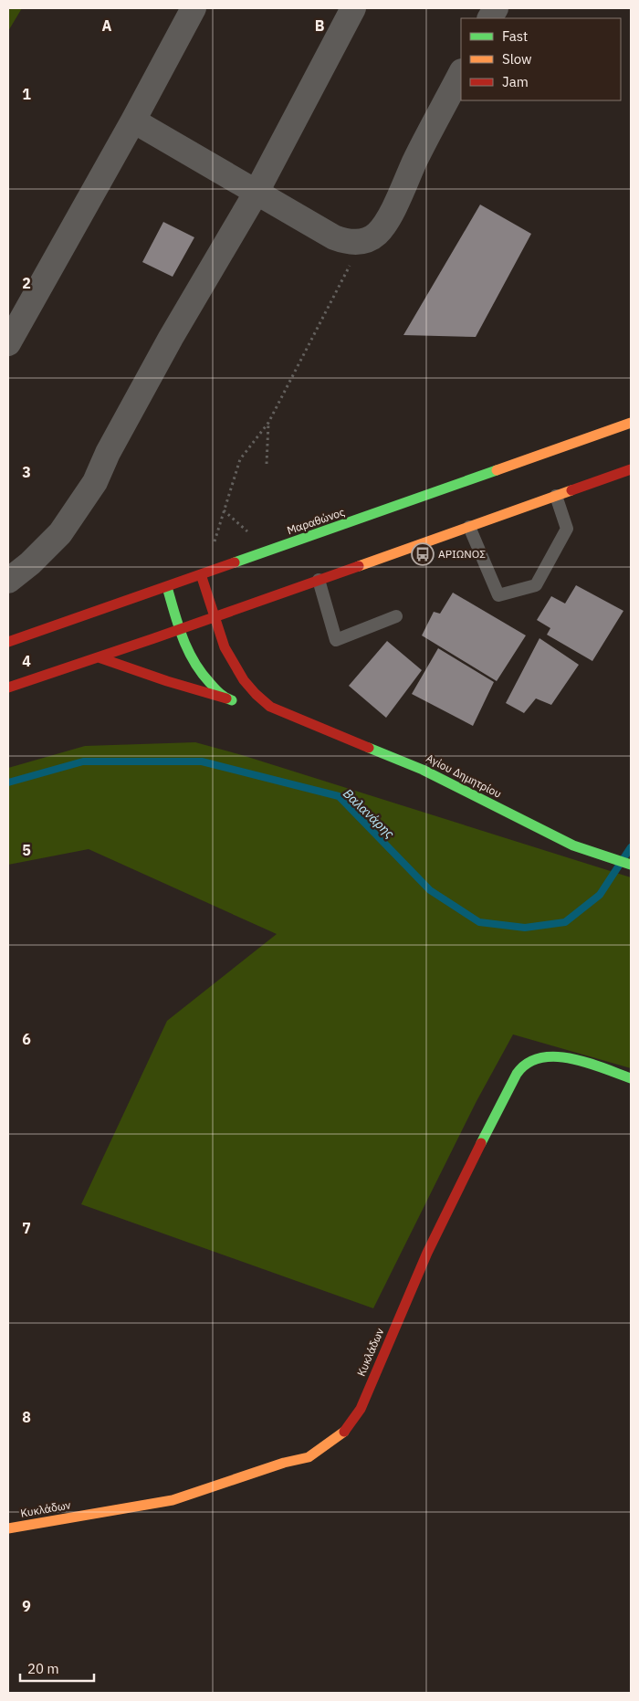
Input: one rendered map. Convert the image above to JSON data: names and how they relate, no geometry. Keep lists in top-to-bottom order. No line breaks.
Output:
{"streets":{"street":["Μαραθώνος","Αγίου Δημητρίου","Κυκλάδων"]},"crossings":[["Μαραθώνος","Αγίου Δημητρίου"]],"water":["Βαλανάρης"],"places":{"bus stop":["ΑΡΙΩΝΟΣ"]},"legend":["Fast","Slow","Jam"],"scale_bar":"20 m","grid":{"columns":["A","B"],"rows":["1","2","3","4","5","6","7","8","9"]}}
